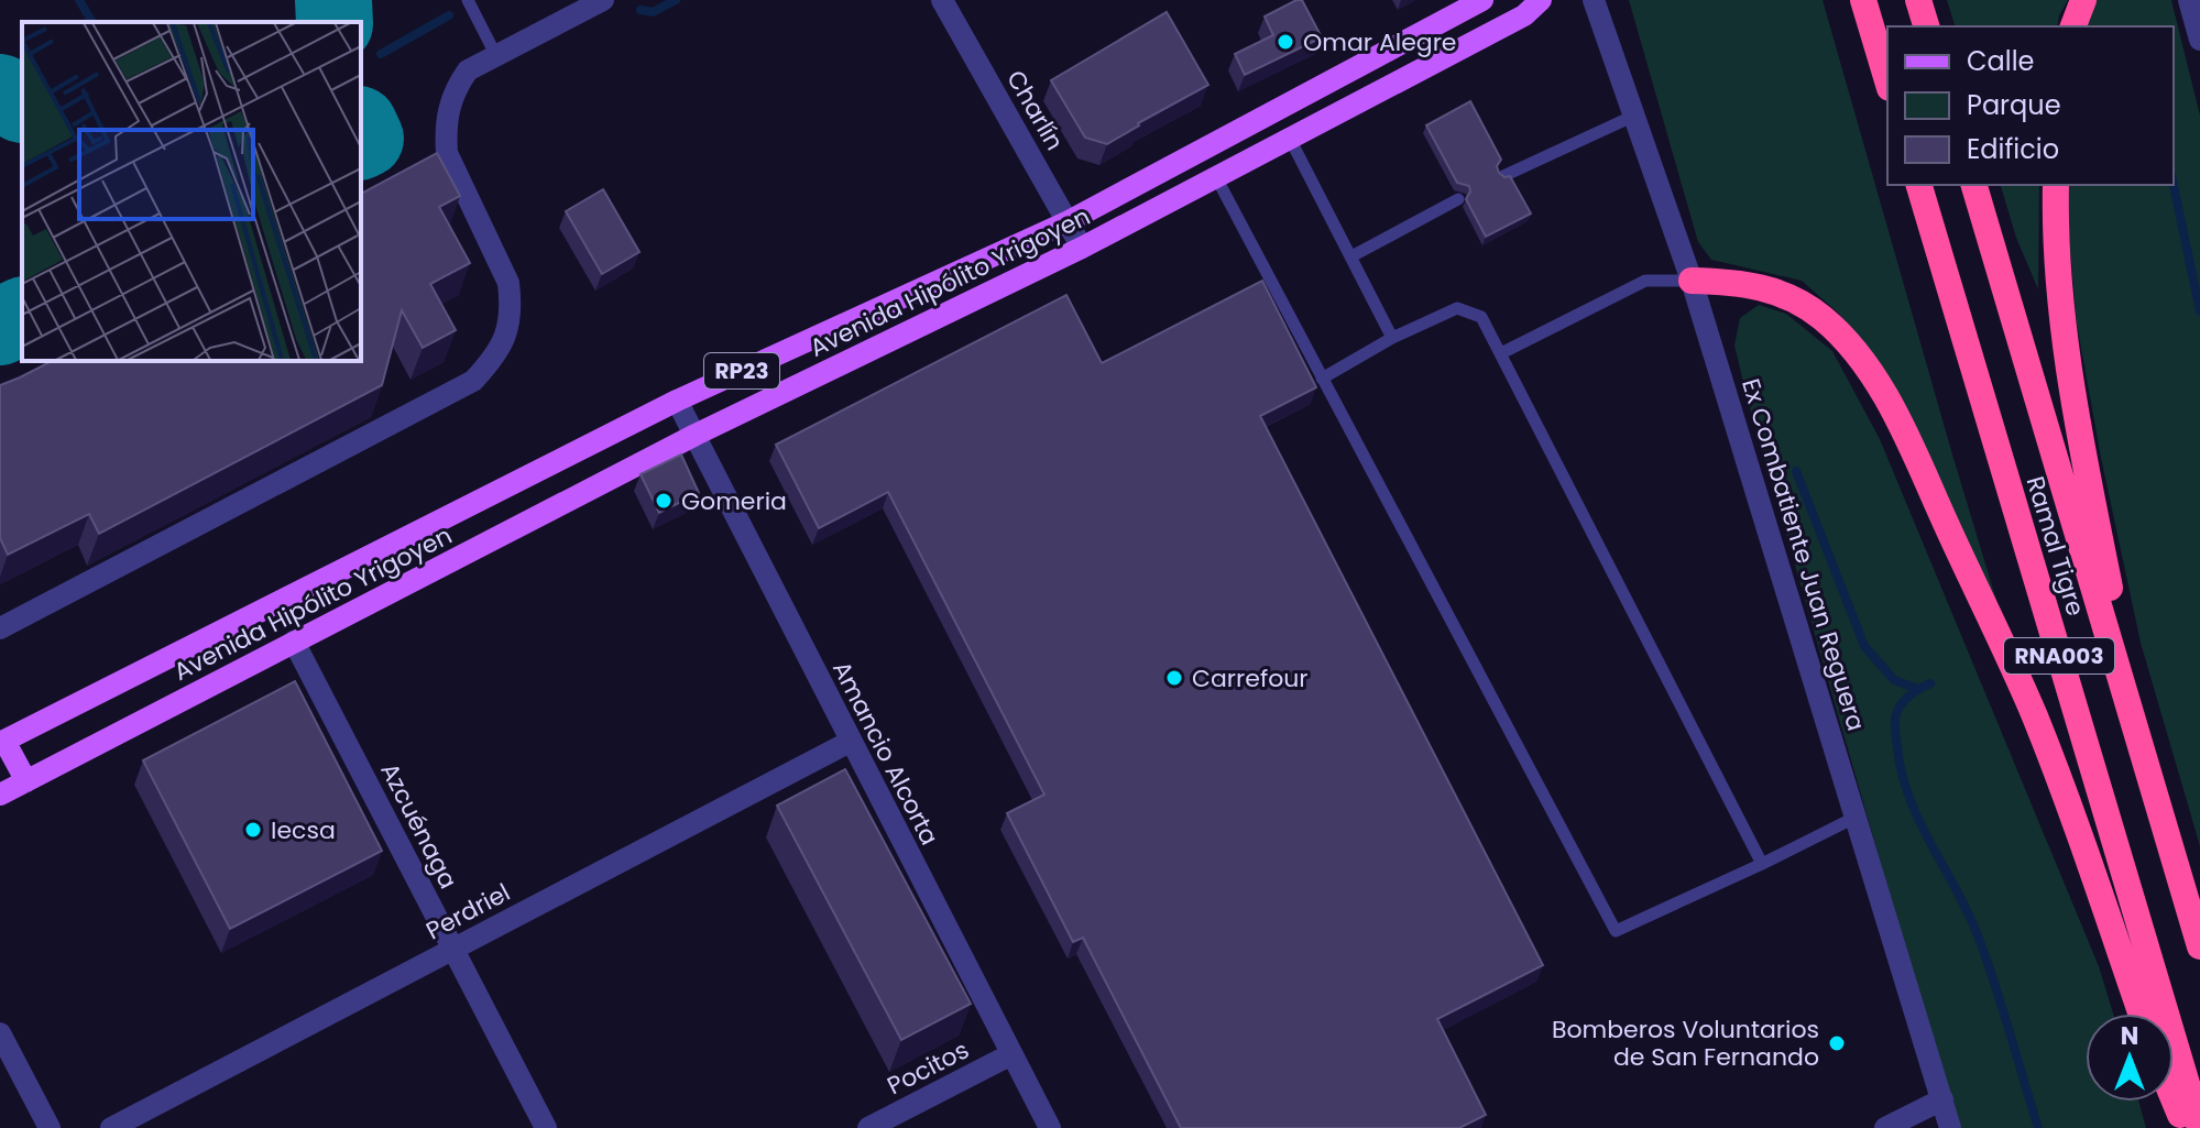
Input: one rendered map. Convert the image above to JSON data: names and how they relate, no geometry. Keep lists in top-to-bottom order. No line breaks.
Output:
{"streets":{"highway":["Ramal Tigre","RNA003"],"main road":["Avenida Hipólito Yrigoyen","RP23"],"street":["Charlín","Ex Combatiente Juan Reguera","Amancio Alcorta","Azcuénaga","Perdriel","Pocitos"]},"crossings":[["Charlín","Avenida Hipólito Yrigoyen"],["Avenida Hipólito Yrigoyen","Amancio Alcorta"],["Avenida Hipólito Yrigoyen","Azcuénaga"],["Ramal Tigre","RNA003"],["Amancio Alcorta","Perdriel"],["Amancio Alcorta","Pocitos"],["Azcuénaga","Perdriel"]],"places":["Omar Alegre","Gomeria","Carrefour","Iecsa","Bomberos Voluntarios de San Fernando"],"legend":["Calle","Parque","Edificio"],"north":"top"}
